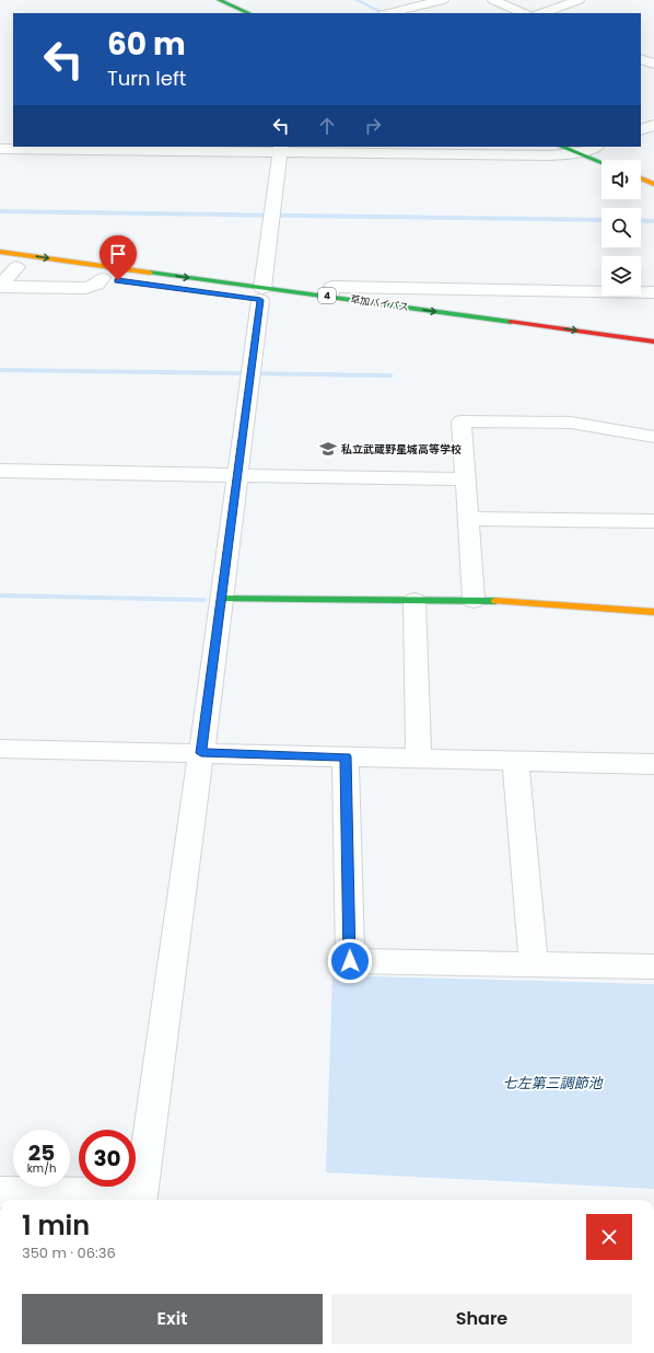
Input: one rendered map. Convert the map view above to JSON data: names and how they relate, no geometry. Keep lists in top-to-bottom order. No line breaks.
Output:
{"streets":{"main road":["4","草加バイパス"]},"one_way":["草加バイパス"],"water":["七左第三調節池"],"places":{"school or university":["私立武蔵野星城高等学校"]},"page":{"turn":["60 m","Turn left"],"speed":"25 km/h","limit":"30","heading":["1 min","350 m · 06:36"],"buttons":["Exit","Share"]}}
